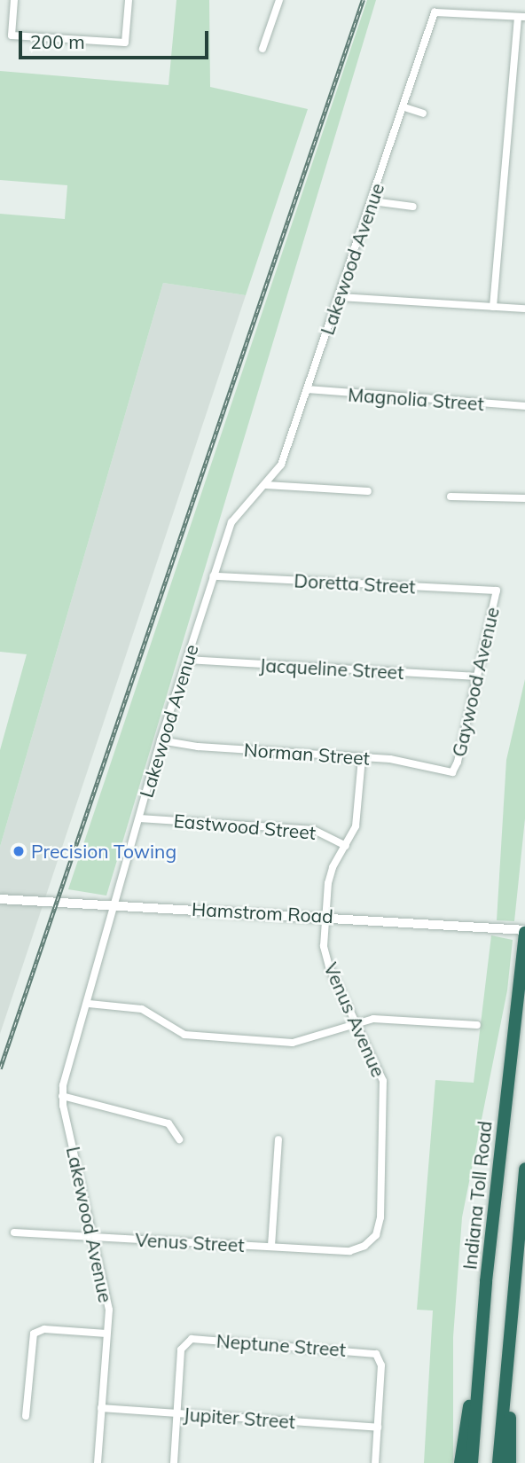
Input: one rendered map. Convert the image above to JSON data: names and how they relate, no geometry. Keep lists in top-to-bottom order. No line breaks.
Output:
{"streets":{"highway":["Indiana Toll Road"],"street":["Lakewood Avenue","Magnolia Street","Doretta Street","Jacqueline Street","Gaywood Avenue","Norman Street","Eastwood Street","Hamstrom Road","Venus Avenue","Venus Street","Neptune Street","Jupiter Street"]},"crossings":[["Lakewood Avenue","Magnolia Street"],["Lakewood Avenue","Doretta Street"],["Lakewood Avenue","Jacqueline Street"],["Lakewood Avenue","Norman Street"],["Lakewood Avenue","Eastwood Street"],["Lakewood Avenue","Hamstrom Road"],["Lakewood Avenue","Venus Street"],["Lakewood Avenue","Jupiter Street"],["Doretta Street","Gaywood Avenue"],["Jacqueline Street","Gaywood Avenue"],["Gaywood Avenue","Norman Street"],["Norman Street","Venus Avenue"],["Eastwood Street","Venus Avenue"],["Hamstrom Road","Venus Avenue"],["Hamstrom Road","Indiana Toll Road"],["Venus Avenue","Venus Street"],["Neptune Street","Jupiter Street"]],"places":["Precision Towing"],"scale_bar":"200 m"}
